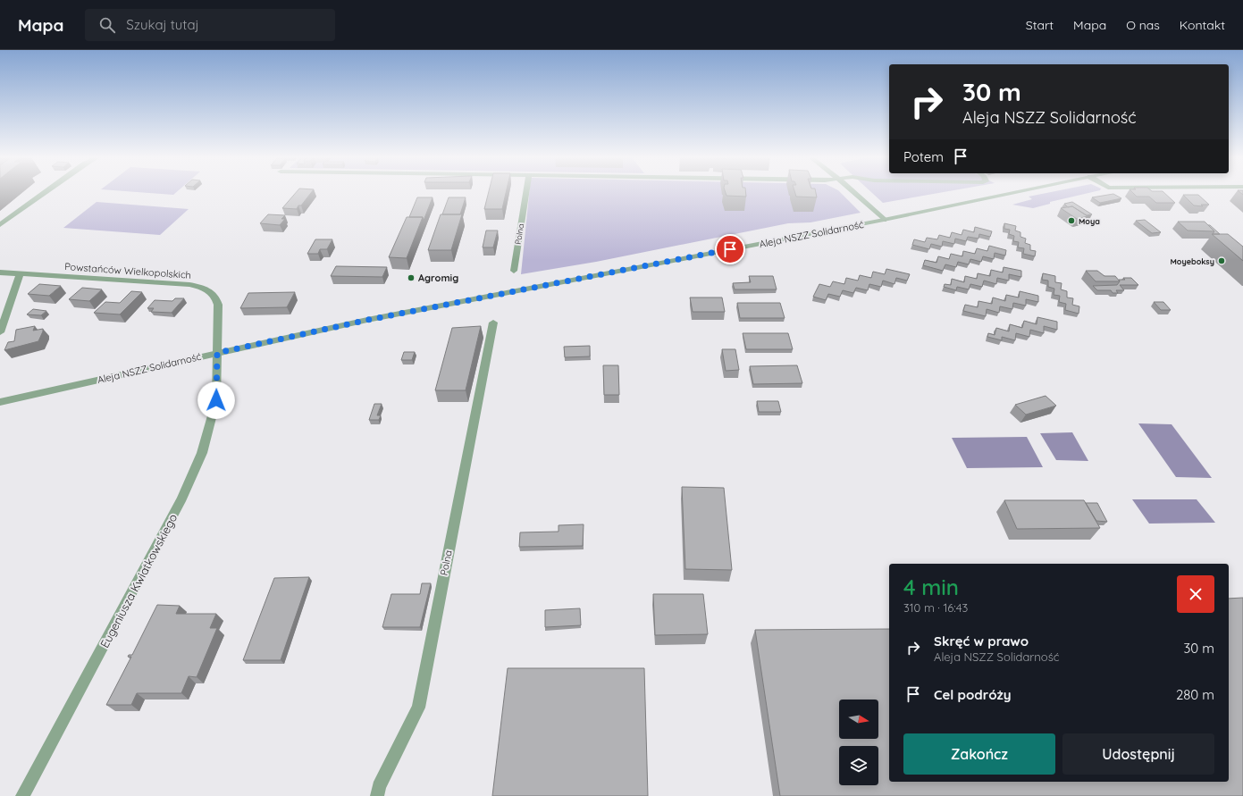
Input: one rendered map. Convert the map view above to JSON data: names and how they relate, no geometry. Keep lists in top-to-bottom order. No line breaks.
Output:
{"streets":{"street":["Polna","Aleja NSZZ Solidarność","Powstańców Wielkopolskich","Eugeniusza Kwiatkowskiego"]},"crossings":[["Aleja NSZZ Solidarność","Powstańców Wielkopolskich"],["Aleja NSZZ Solidarność","Eugeniusza Kwiatkowskiego"],["Powstańców Wielkopolskich","Eugeniusza Kwiatkowskiego"]],"places":["Moya","Moyeboksy","Agromig"],"north":"right","page":{"header":"Mapa","search":"Szukaj tutaj","nav":["Start","Mapa","O nas","Kontakt"],"turn":["30 m","Aleja NSZZ Solidarność"],"then":"Potem","heading":["4 min","310 m · 16:43"],"list":[{"name":"Skręć w prawo","note":"Aleja NSZZ Solidarność","value":"30 m"},{"name":"Cel podróży","value":"280 m"}],"buttons":["Zakończ","Udostępnij"]}}
